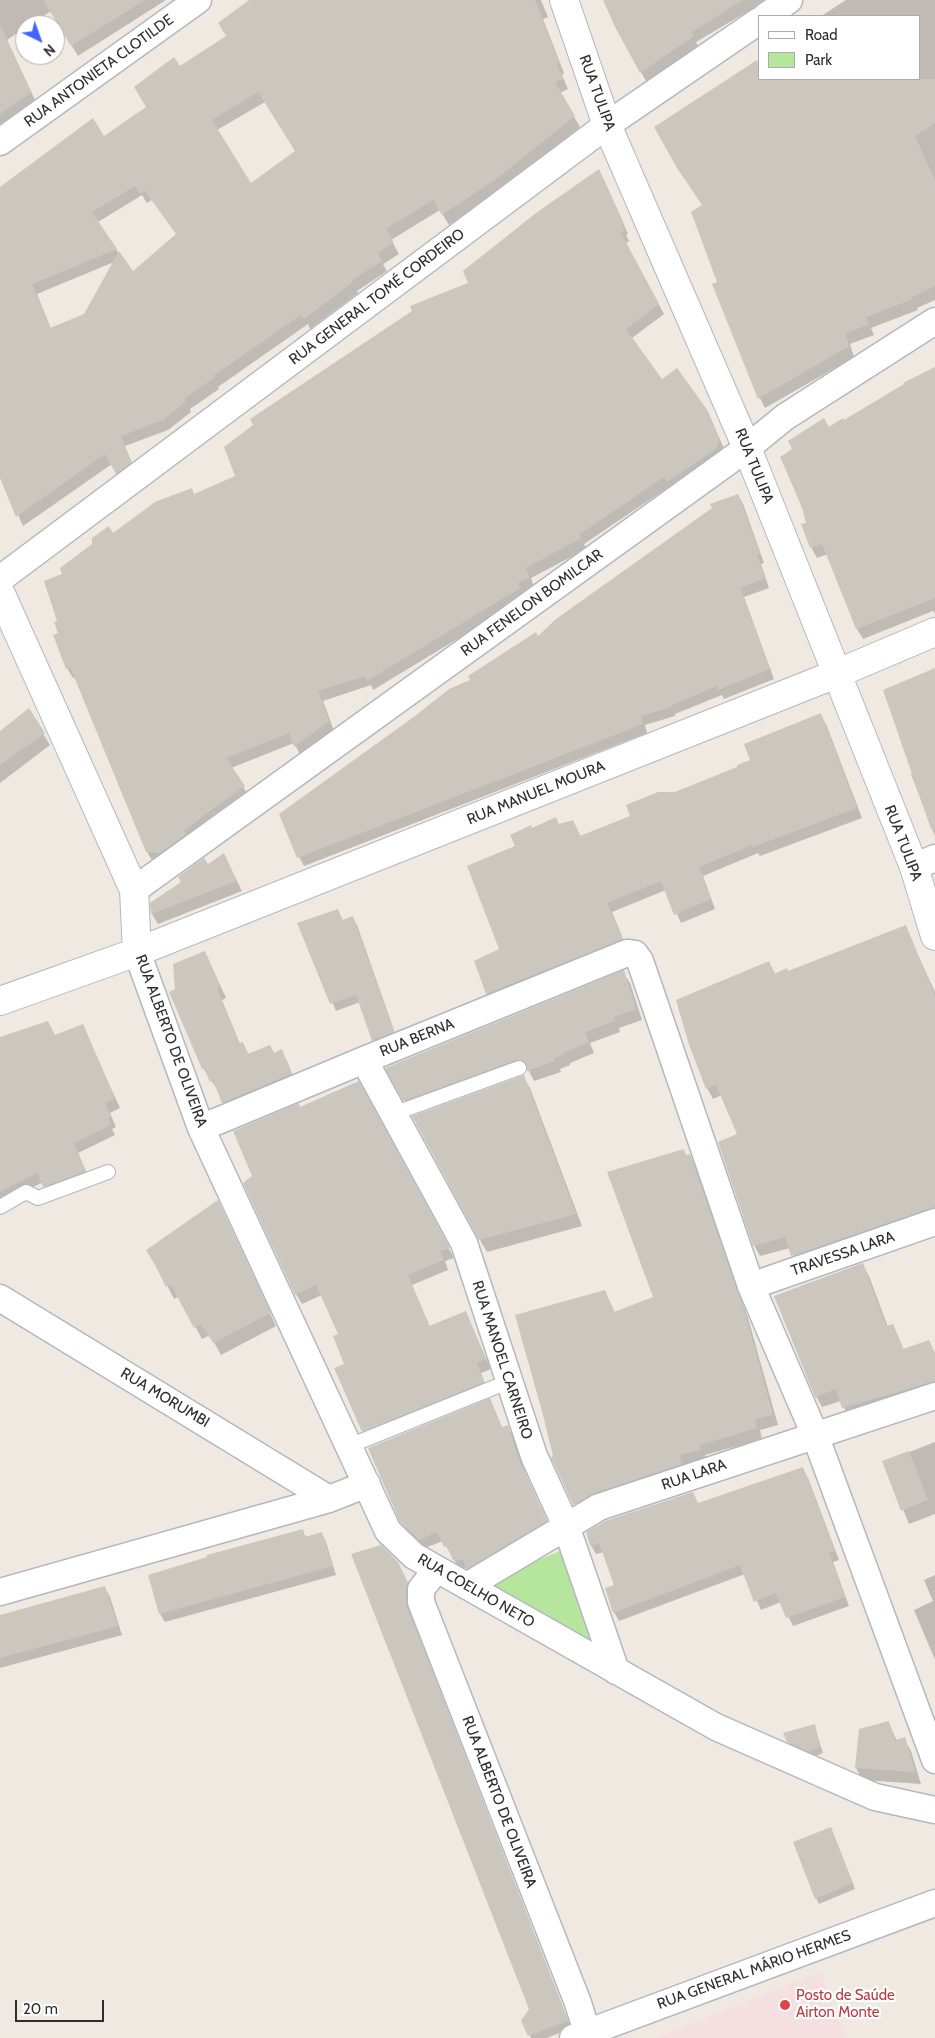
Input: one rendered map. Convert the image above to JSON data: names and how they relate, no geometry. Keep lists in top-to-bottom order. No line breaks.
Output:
{"streets":{"street":["RUA ANTONIETA CLOTILDE","RUA TULIPA","RUA GENERAL TOMÉ CORDEIRO","RUA FENELON BOMILCAR","RUA MANUEL MOURA","RUA BERNA","RUA ALBERTO DE OLIVEIRA","TRAVESSA LARA","RUA MANOEL CARNEIRO","RUA MORUMBI","RUA LARA","RUA COELHO NETO","RUA GENERAL MÁRIO HERMES"]},"crossings":[["RUA TULIPA","RUA GENERAL TOMÉ CORDEIRO"],["RUA TULIPA","RUA FENELON BOMILCAR"],["RUA TULIPA","RUA MANUEL MOURA"],["RUA FENELON BOMILCAR","RUA ALBERTO DE OLIVEIRA"],["RUA MANUEL MOURA","RUA ALBERTO DE OLIVEIRA"],["RUA BERNA","RUA ALBERTO DE OLIVEIRA"],["RUA BERNA","TRAVESSA LARA"],["RUA BERNA","RUA MANOEL CARNEIRO"],["RUA ALBERTO DE OLIVEIRA","RUA COELHO NETO"],["RUA ALBERTO DE OLIVEIRA","RUA GENERAL MÁRIO HERMES"],["RUA MANOEL CARNEIRO","RUA LARA"],["RUA MANOEL CARNEIRO","RUA COELHO NETO"],["RUA LARA","RUA COELHO NETO"]],"places":["Posto de Saúde Airton Monte"],"legend":["Road","Park"],"scale_bar":"20 m","north":"bottom right"}
